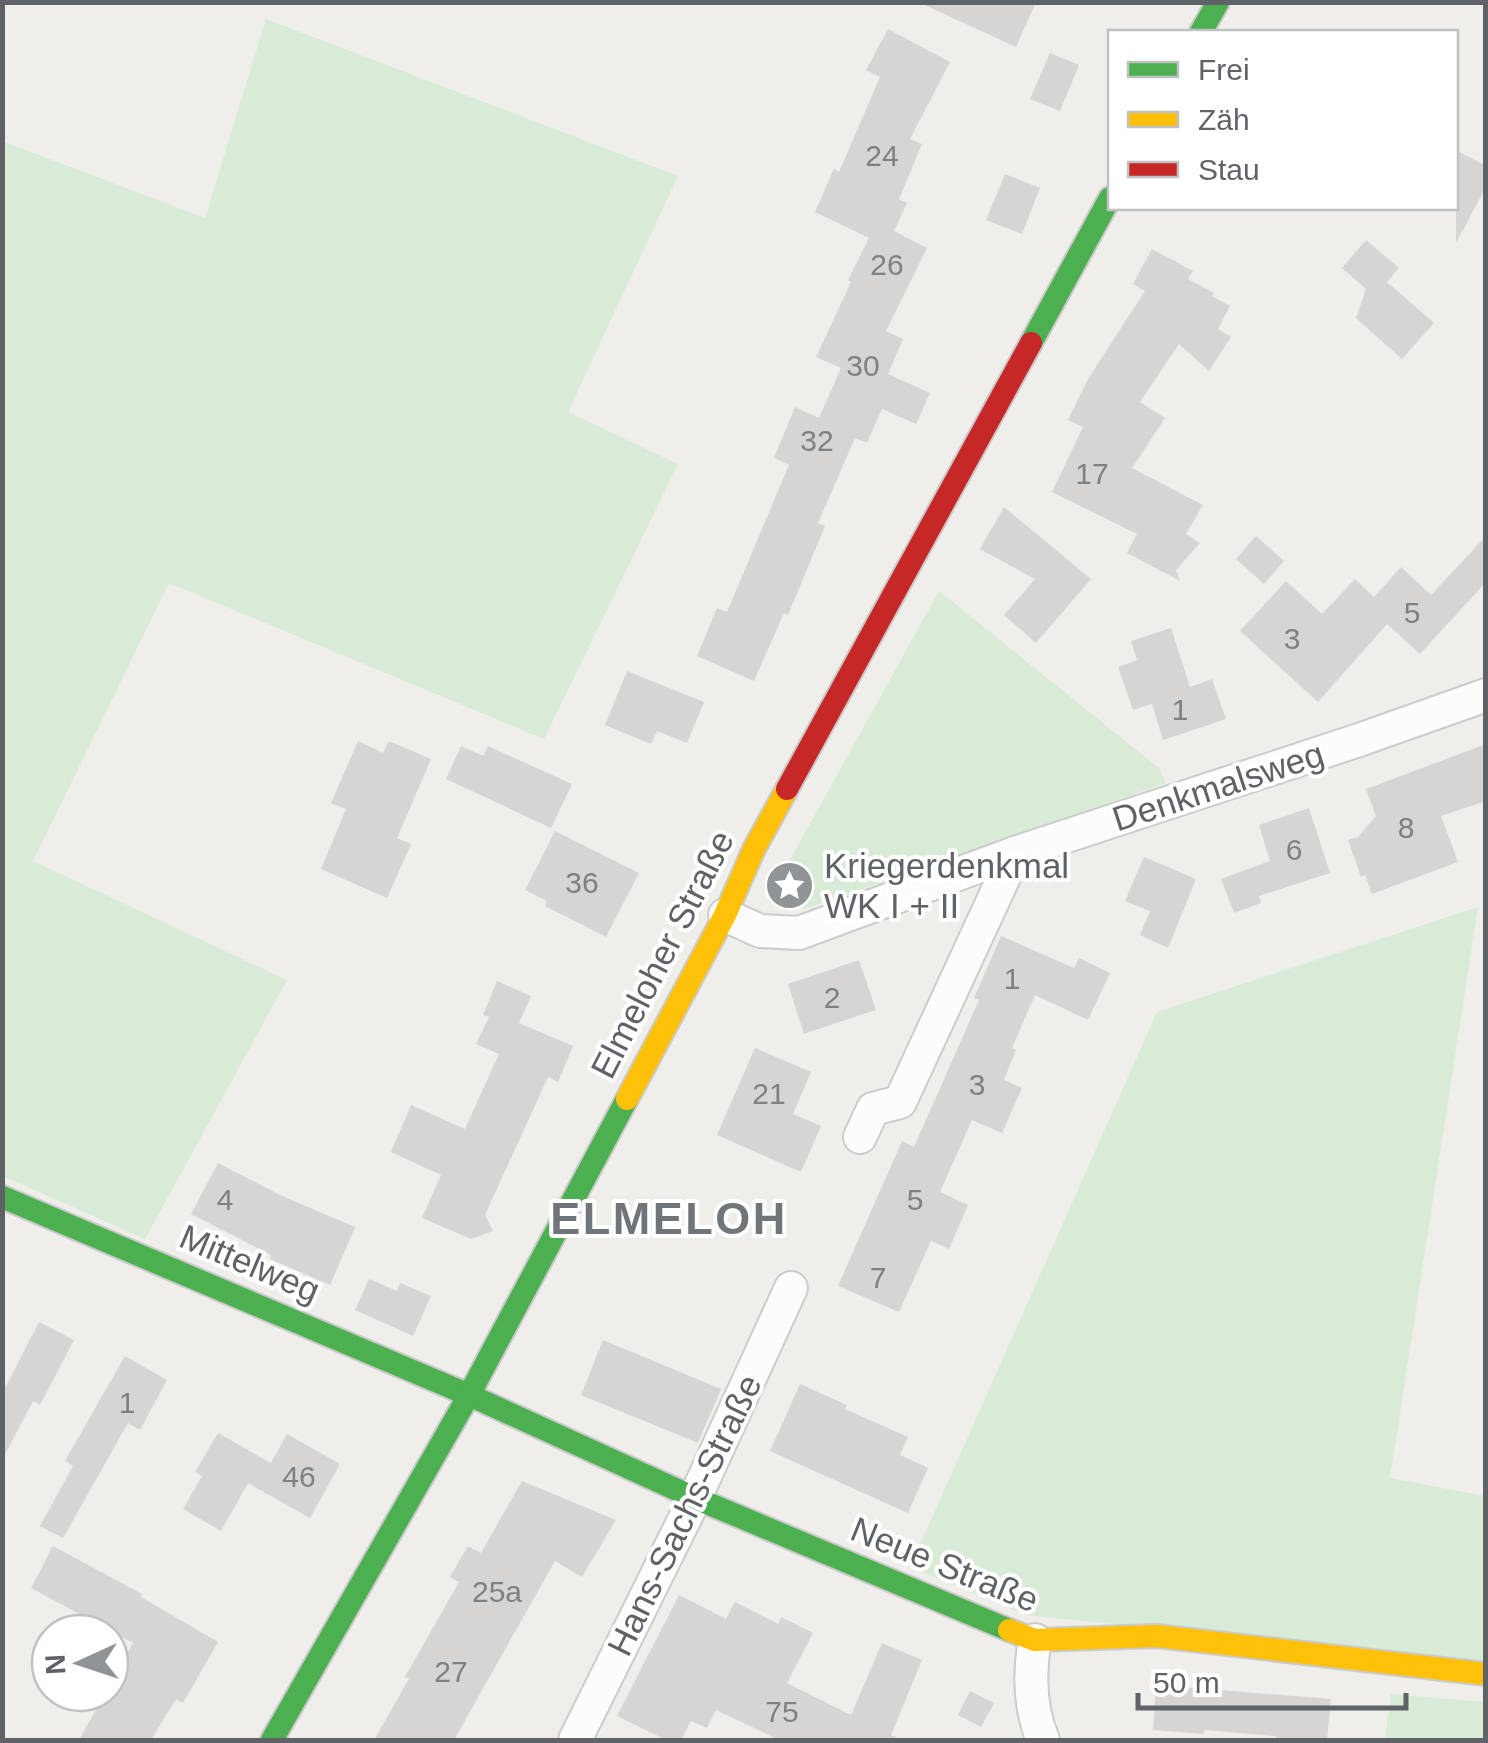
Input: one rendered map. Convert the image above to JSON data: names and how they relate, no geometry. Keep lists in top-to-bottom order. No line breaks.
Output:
{"streets":{"street":["Denkmalsweg","Elmeloher Straße","Mittelweg","Hans-Sachs-Straße","Neue Straße"]},"crossings":[["Denkmalsweg","Elmeloher Straße"],["Elmeloher Straße","Mittelweg"],["Elmeloher Straße","Neue Straße"],["Mittelweg","Neue Straße"],["Hans-Sachs-Straße","Neue Straße"]],"districts":["ELMELOH"],"places":{"place":["Kriegerdenkmal WK I + II"]},"house_numbers":["24","26","30","32","17","5","3","1","8","6","36","1","2","3","21","4","5","7","1","46","25a","27","75"],"legend":["Frei","Zäh","Stau"],"scale_bar":"50 m","north":"left"}
